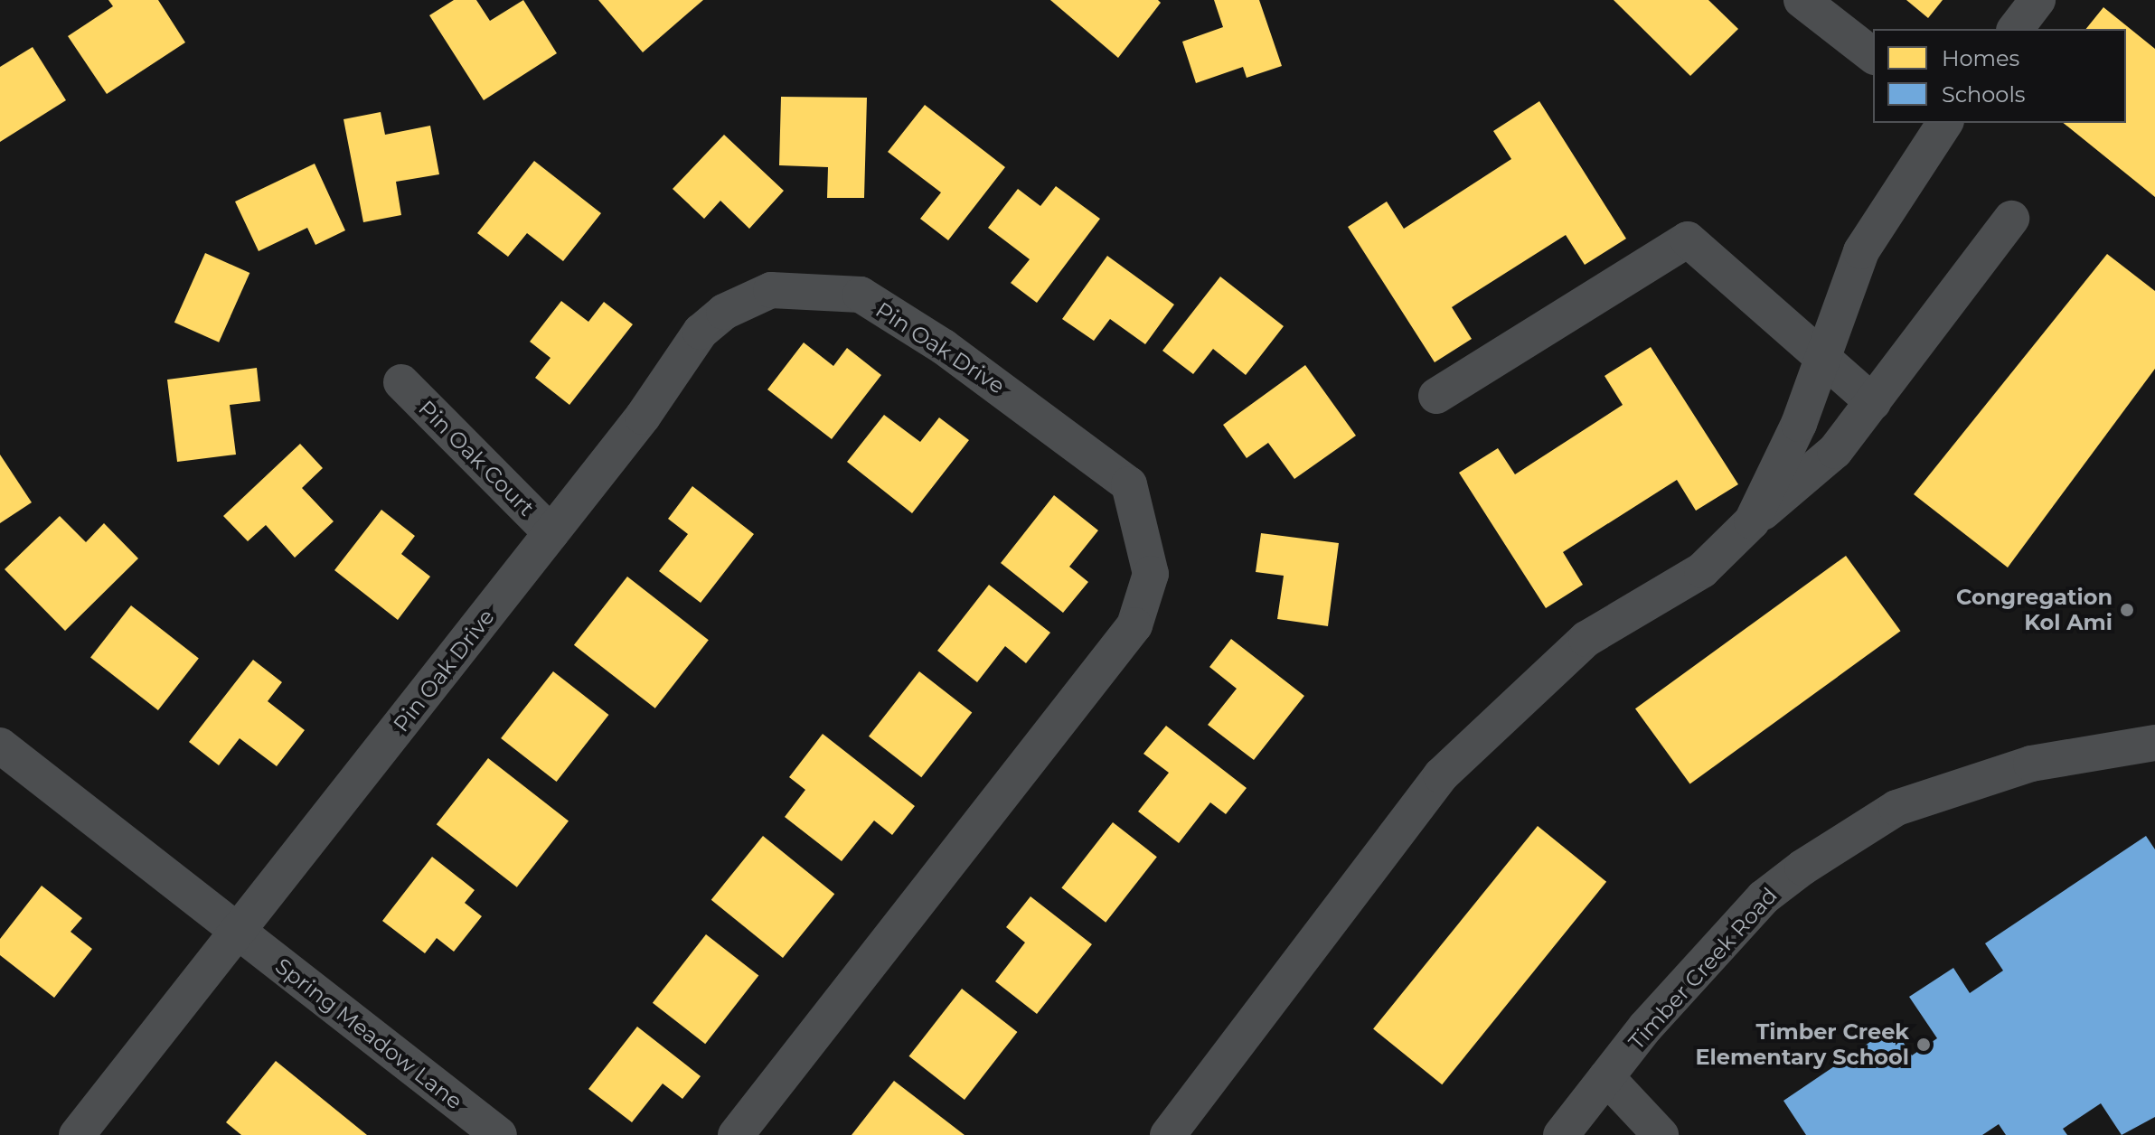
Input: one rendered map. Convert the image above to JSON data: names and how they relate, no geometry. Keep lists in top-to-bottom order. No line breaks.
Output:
{"streets":{"street":["Pin Oak Drive","Pin Oak Court","Timber Creek Road","Spring Meadow Lane"]},"crossings":[["Pin Oak Drive","Pin Oak Court"],["Pin Oak Drive","Spring Meadow Lane"]],"places":["Congregation Kol Ami","Timber Creek Elementary School"],"legend":["Homes","Schools"]}
